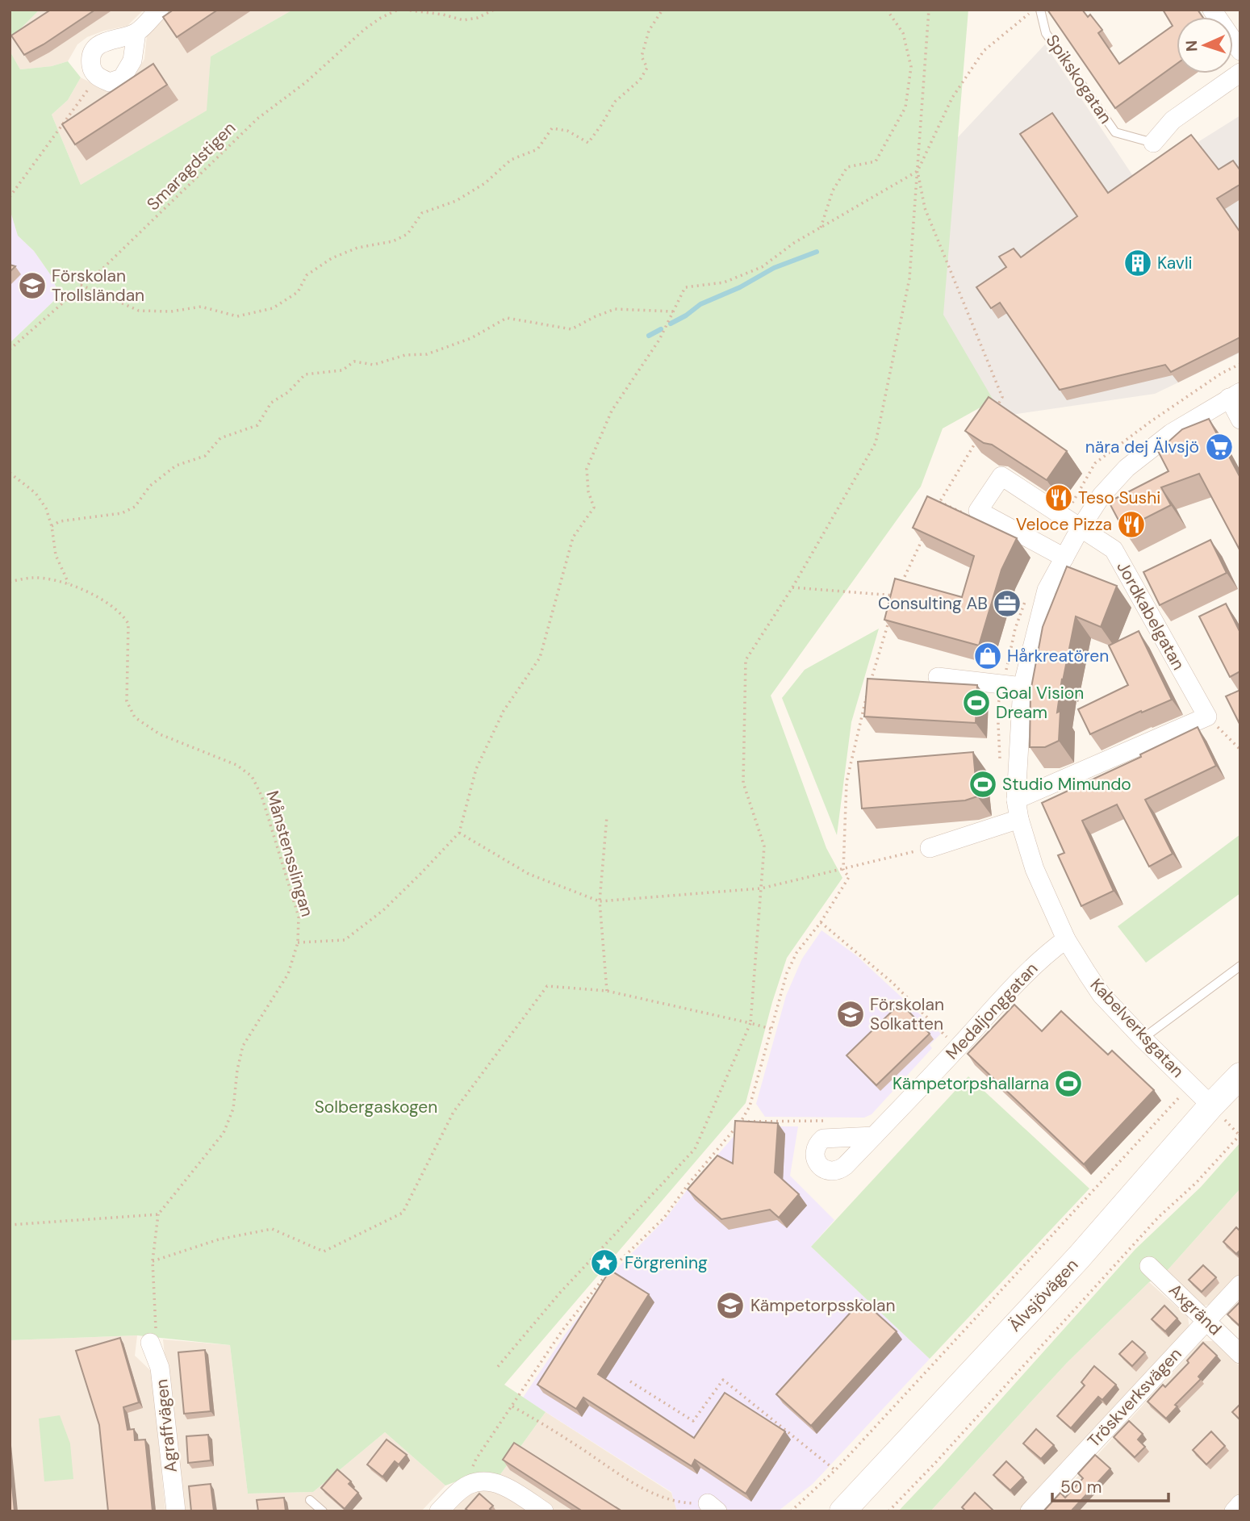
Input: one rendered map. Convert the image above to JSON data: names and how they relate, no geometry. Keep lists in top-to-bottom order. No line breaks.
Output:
{"streets":{"main road":["Älvsjövägen"],"street":["Spikskogatan","Jordkabelgatan","Medaljonggatan","Kabelverksgatan","Axgränd","Tröskverksvägen","Agraffvägen"],"path":["Smaragdstigen","Månstensslingan"]},"crossings":[["Jordkabelgatan","Kabelverksgatan"],["Medaljonggatan","Kabelverksgatan"],["Kabelverksgatan","Älvsjövägen"],["Axgränd","Tröskverksvägen"]],"parks":["Solbergaskogen"],"places":{"building":["Kavli"],"school or university":["Förskolan Trollsländan","Förskolan Solkatten","Kämpetorpsskolan"],"supermarket":["nära dej Älvsjö"],"restaurant":["Teso Sushi","Veloce Pizza"],"office":["Consulting AB"],"shop":["Hårkreatören"],"sports":["Goal Vision Dream","Studio Mimundo","Kämpetorpshallarna"],"place":["Förgrening"]},"scale_bar":"50 m","north":"left"}
